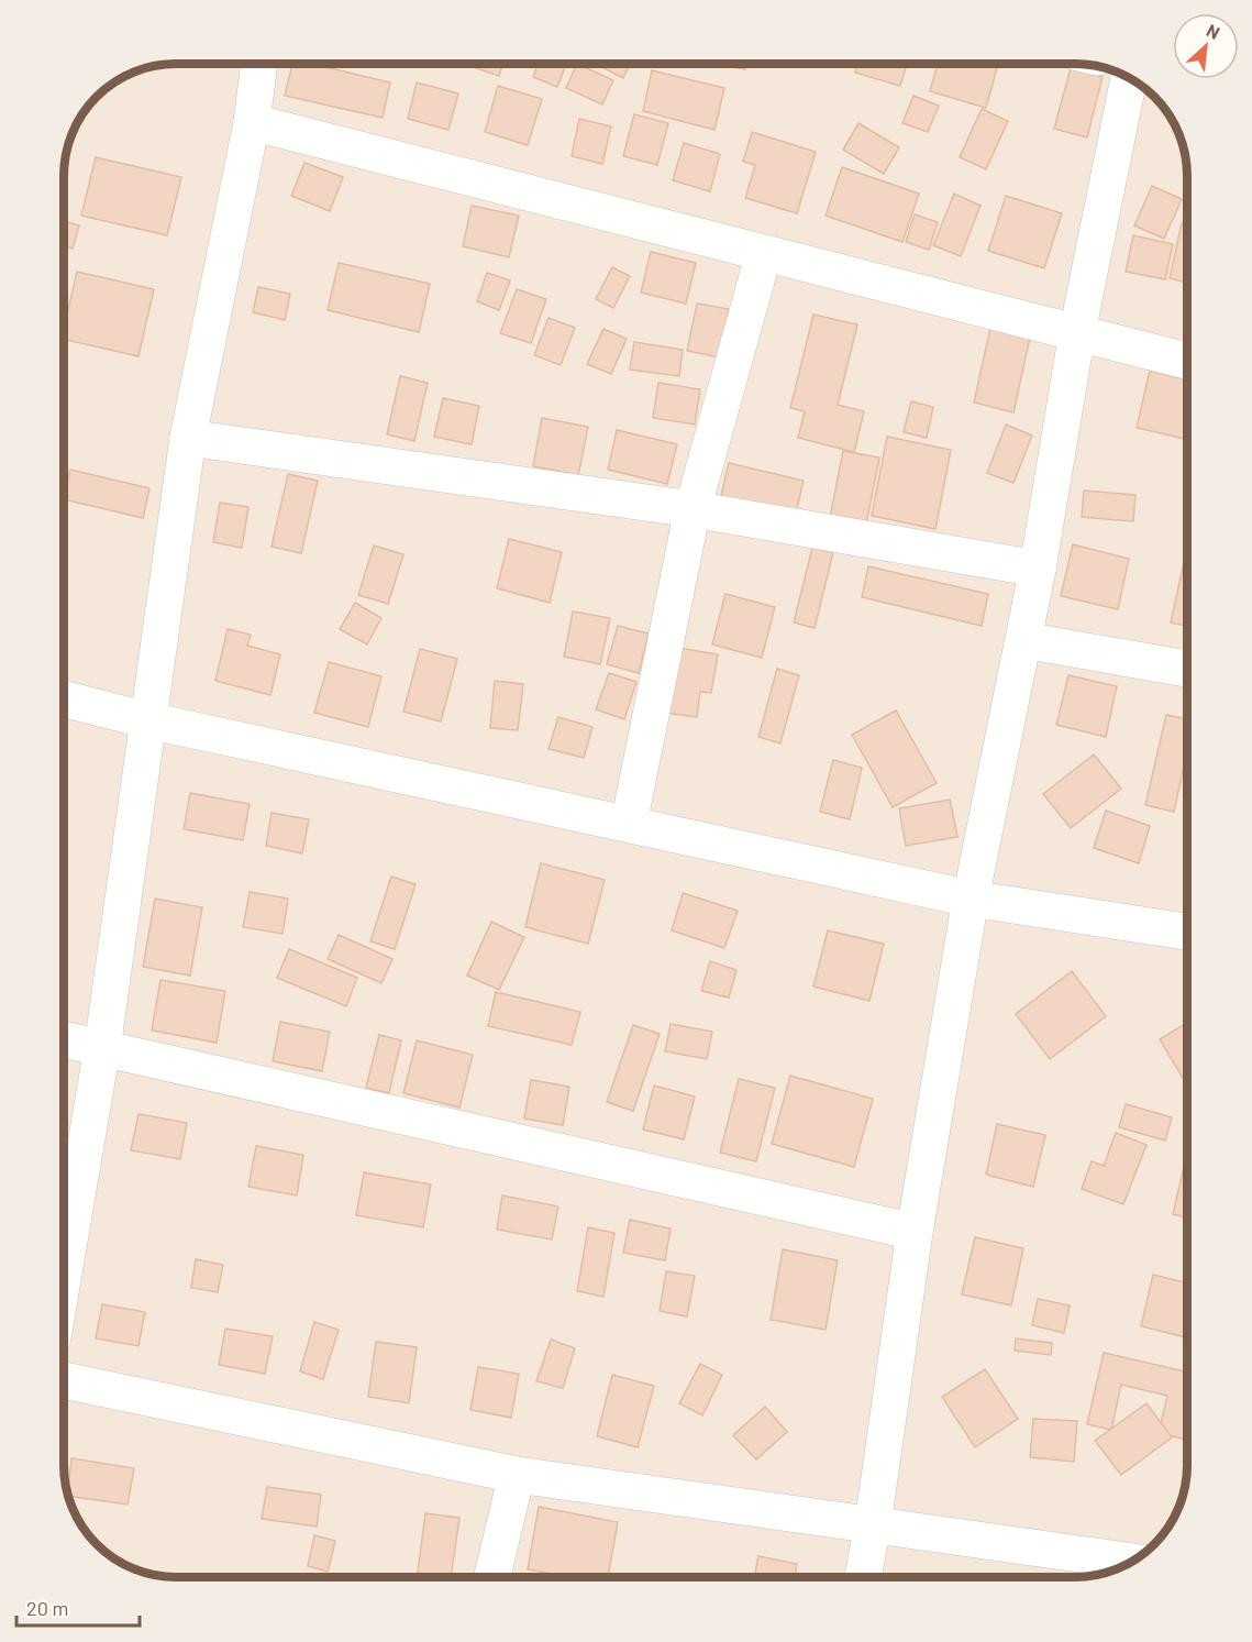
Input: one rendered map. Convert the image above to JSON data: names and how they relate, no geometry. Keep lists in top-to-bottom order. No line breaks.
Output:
{"scale_bar":"20 m","north":"top right"}
